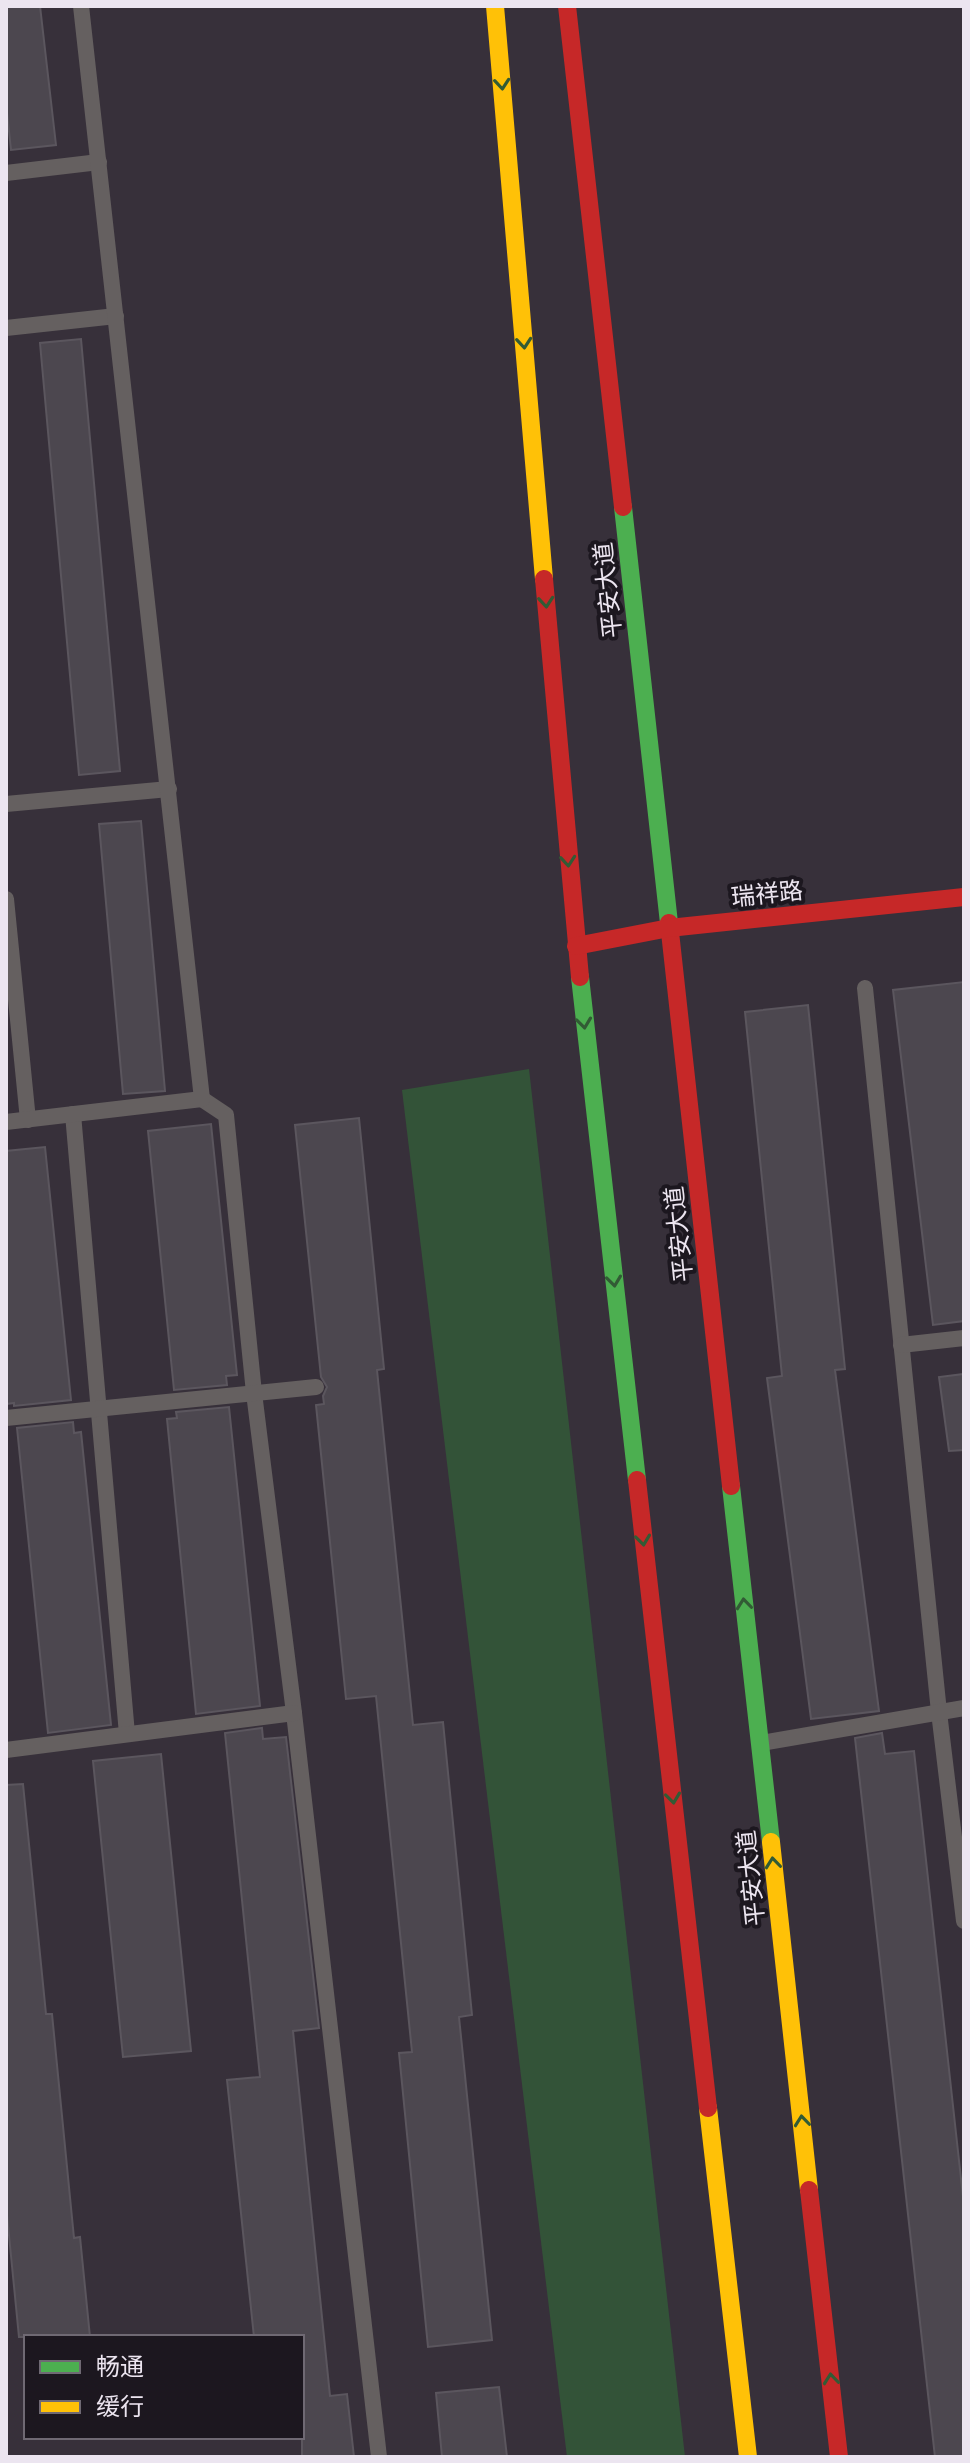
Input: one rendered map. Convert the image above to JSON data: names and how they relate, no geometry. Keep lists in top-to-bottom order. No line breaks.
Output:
{"streets":{"main road":["平安大道","瑞祥路"]},"crossings":[["平安大道","瑞祥路"]],"legend":["畅通","缓行"]}
